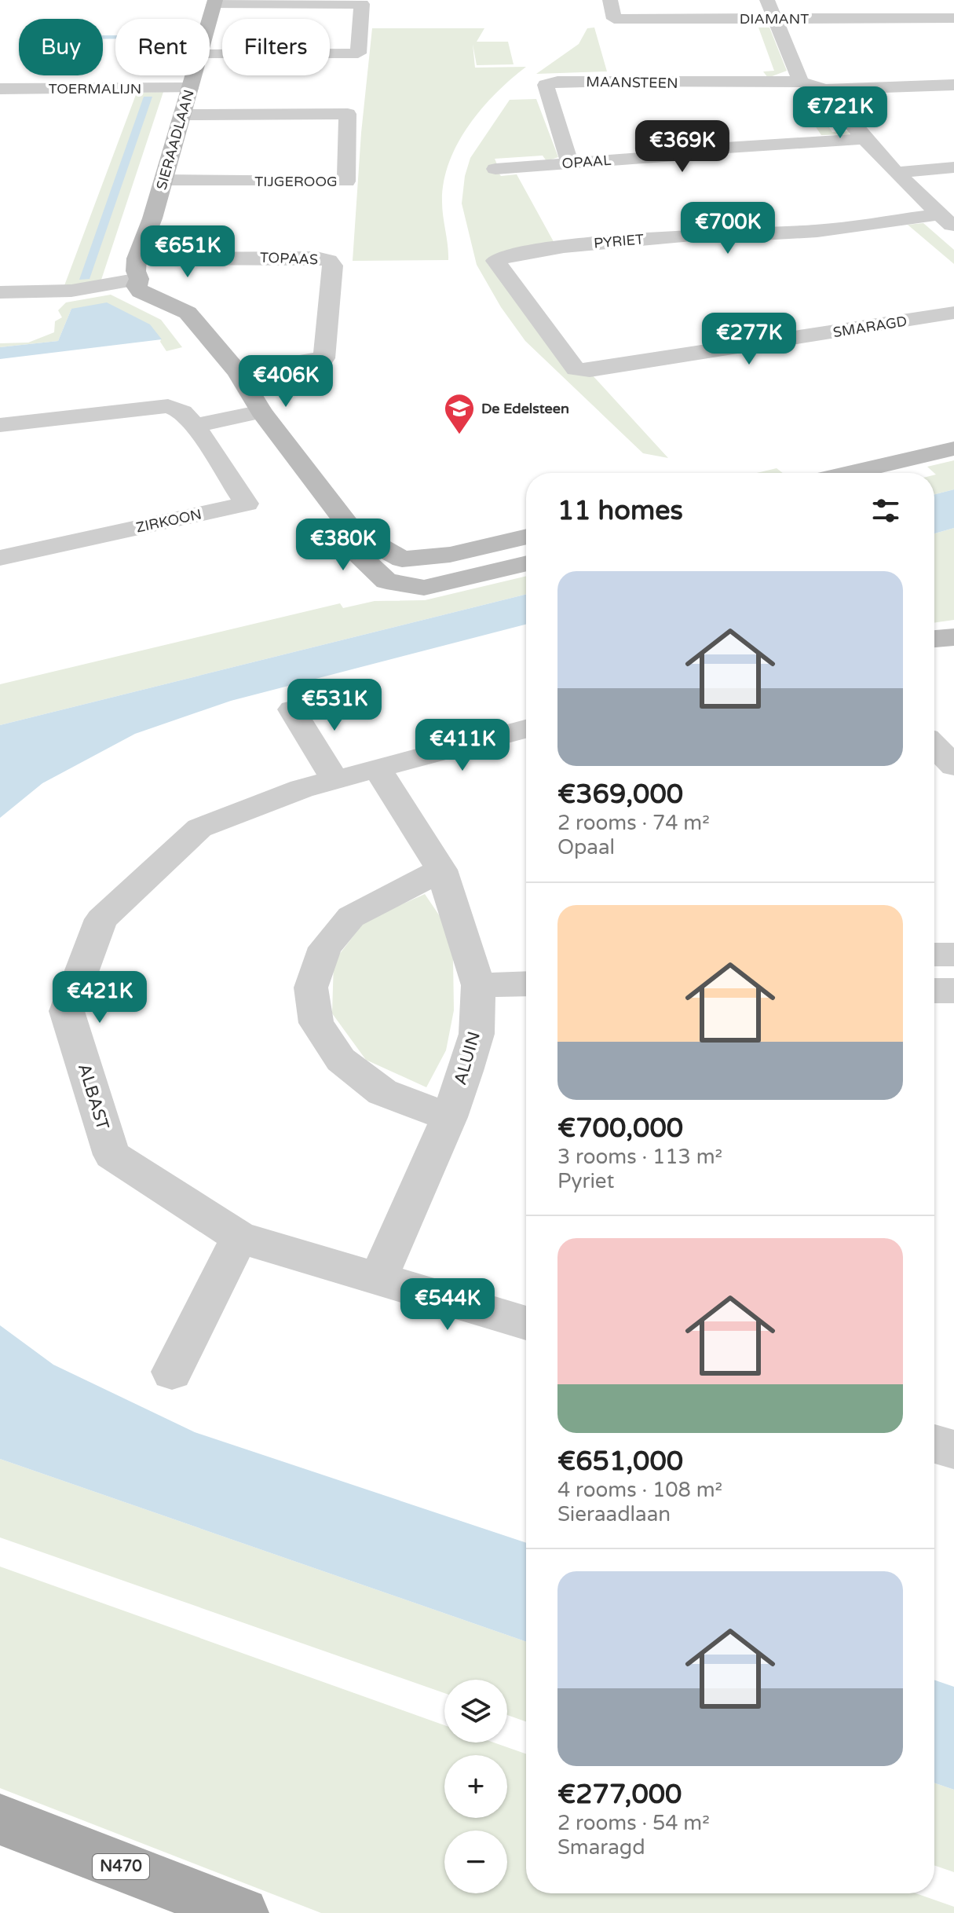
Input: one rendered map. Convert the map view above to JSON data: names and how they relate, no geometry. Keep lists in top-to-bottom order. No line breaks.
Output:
{"streets":{"main road":["N470"],"street":["DIAMANT","MAANSTEEN","TOERMALIJN","SIERAADLAAN","OPAAL","TIJGEROOG","PYRIET","TOPAAS","SMARAGD","ZIRKOON","ALUIN","ALBAST"]},"crossings":[["MAANSTEEN","OPAAL"],["TOERMALIJN","SIERAADLAAN"],["SIERAADLAAN","TIJGEROOG"],["SIERAADLAAN","TOPAAS"],["PYRIET","SMARAGD"],["ALUIN","ALBAST"]],"places":{"school or university":["De Edelsteen"]},"page":{"chip":["Buy","Rent","Filters"],"price":["€721K","€369K","€700K","€651K","€277K","€406K","€380K","€531K","€411K","€421K","€544K"],"heading":"11 homes","list":[{"name":"€369,000","note":"2 rooms · 74 m² · Opaal"},{"name":"€700,000","note":"3 rooms · 113 m² · Pyriet"},{"name":"€651,000","note":"4 rooms · 108 m² · Sieraadlaan"},{"name":"€277,000","note":"2 rooms · 54 m² · Smaragd"}],"map_buttons":["+","−"]}}
